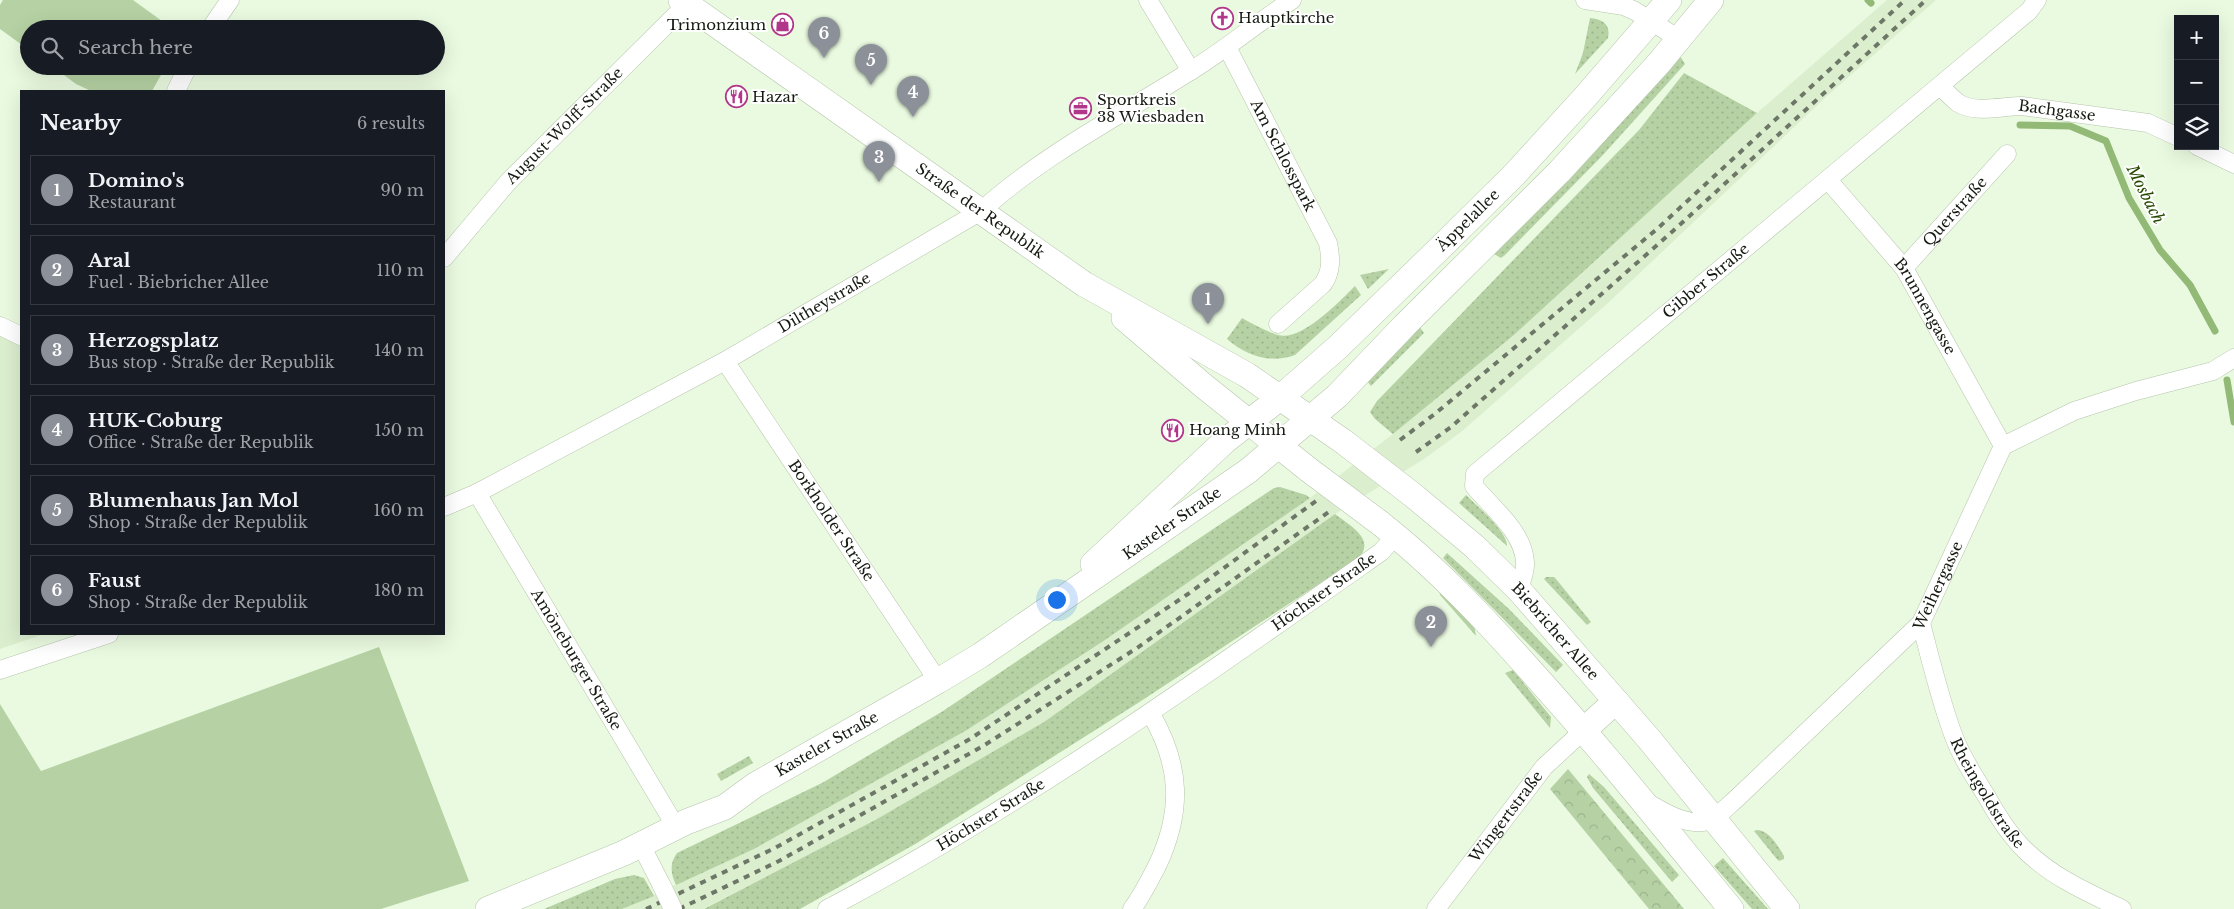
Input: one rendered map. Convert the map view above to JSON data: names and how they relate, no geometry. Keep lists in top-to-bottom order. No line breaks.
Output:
{"streets":{"main road":["Straße der Republik","Äppelallee","Kasteler Straße","Biebricher Allee"],"street":["Bachgasse","August-Wolff-Straße","Am Schlosspark","Querstraße","Gibber Straße","Diltheystraße","Brunnengasse","Borkholder Straße","Weihergasse","Höchster Straße","Amöneburger Straße","Rheingoldstraße","Wingertstraße"]},"crossings":[["Bachgasse","Gibber Straße"],["August-Wolff-Straße","Straße der Republik"],["Am Schlosspark","Diltheystraße"],["Straße der Republik","Äppelallee"],["Straße der Republik","Diltheystraße"],["Straße der Republik","Kasteler Straße"],["Straße der Republik","Biebricher Allee"],["Querstraße","Brunnengasse"],["Äppelallee","Kasteler Straße"],["Äppelallee","Biebricher Allee"],["Gibber Straße","Brunnengasse"],["Gibber Straße","Biebricher Allee"],["Diltheystraße","Borkholder Straße"],["Diltheystraße","Amöneburger Straße"],["Brunnengasse","Weihergasse"],["Borkholder Straße","Kasteler Straße"],["Kasteler Straße","Biebricher Allee"],["Kasteler Straße","Amöneburger Straße"],["Weihergasse","Biebricher Allee"],["Weihergasse","Rheingoldstraße"]],"water":["Mosbach"],"places":{"church":["Hauptkirche"],"shop":["Trimonzium"],"restaurant":["Hazar","Hoang Minh"],"office":["Sportkreis 38 Wiesbaden"]},"page":{"map_buttons":["+","−"],"pins":["6","5","4","3","1","2"],"search":"Search here","heading":["Nearby","6 results"],"list":[{"mark":"1","name":"Domino's","note":"Restaurant","value":"90 m"},{"mark":"2","name":"Aral","note":"Fuel · Biebricher Allee","value":"110 m"},{"mark":"3","name":"Herzogsplatz","note":"Bus stop · Straße der Republik","value":"140 m"},{"mark":"4","name":"HUK-Coburg","note":"Office · Straße der Republik","value":"150 m"},{"mark":"5","name":"Blumenhaus Jan Mol","note":"Shop · Straße der Republik","value":"160 m"},{"mark":"6","name":"Faust","note":"Shop · Straße der Republik","value":"180 m"}]}}
